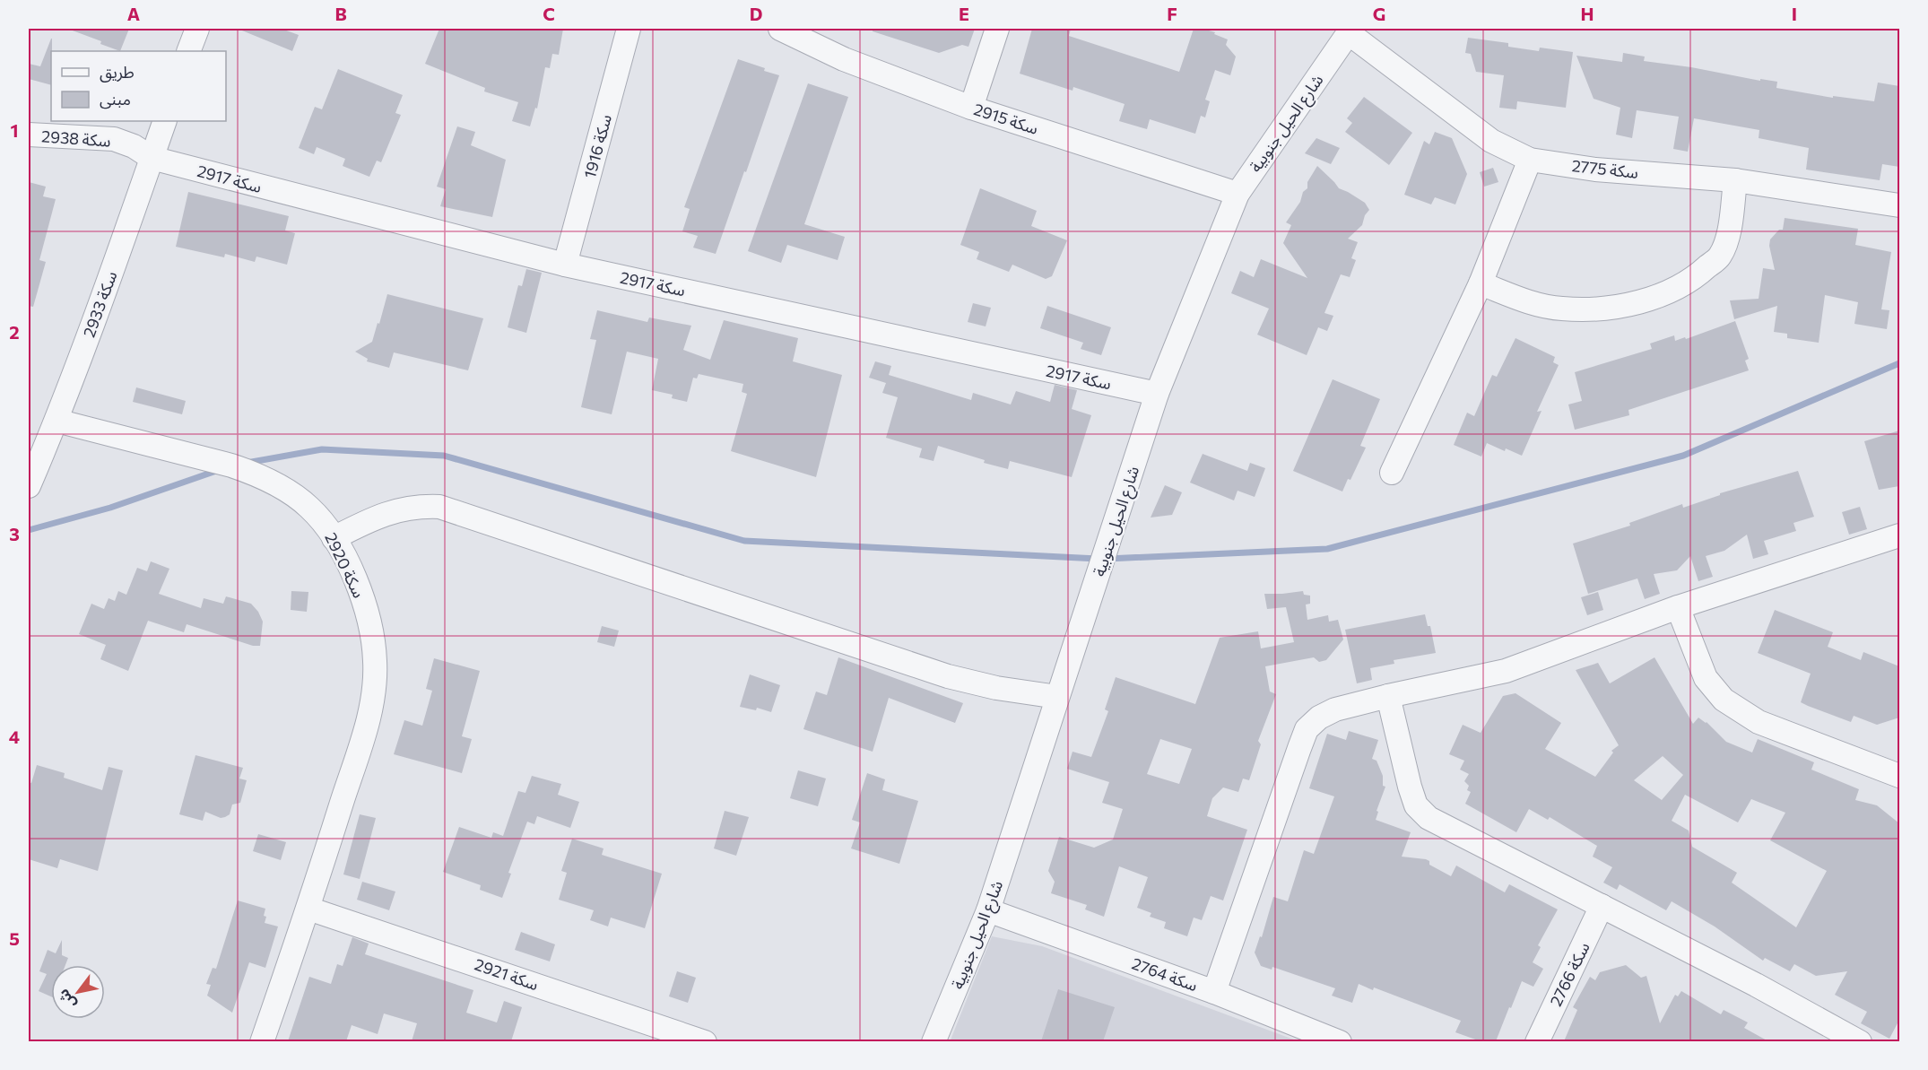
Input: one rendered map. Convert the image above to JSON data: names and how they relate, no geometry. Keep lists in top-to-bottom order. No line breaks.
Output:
{"streets":{"street":["سكة 2915","شارع الحيل جنوبية","سكة 2938","سكة 1916","سكة 2775","سكة 2917","سكة 2933","سكة 2920","سكة 2921","سكة 2764","سكة 2766"]},"crossings":[["سكة 2915","شارع الحيل جنوبية"],["شارع الحيل جنوبية","سكة 2775"],["شارع الحيل جنوبية","سكة 2917"],["شارع الحيل جنوبية","سكة 2764"],["سكة 2938","سكة 2917"],["سكة 2938","سكة 2933"],["سكة 1916","سكة 2917"],["سكة 2917","سكة 2933"],["سكة 2933","سكة 2920"],["سكة 2920","سكة 2921"]],"legend":["طريق","مبنى"],"north":"bottom left","grid":{"columns":["A","B","C","D","E","F","G","H","I"],"rows":["1","2","3","4","5"]}}
